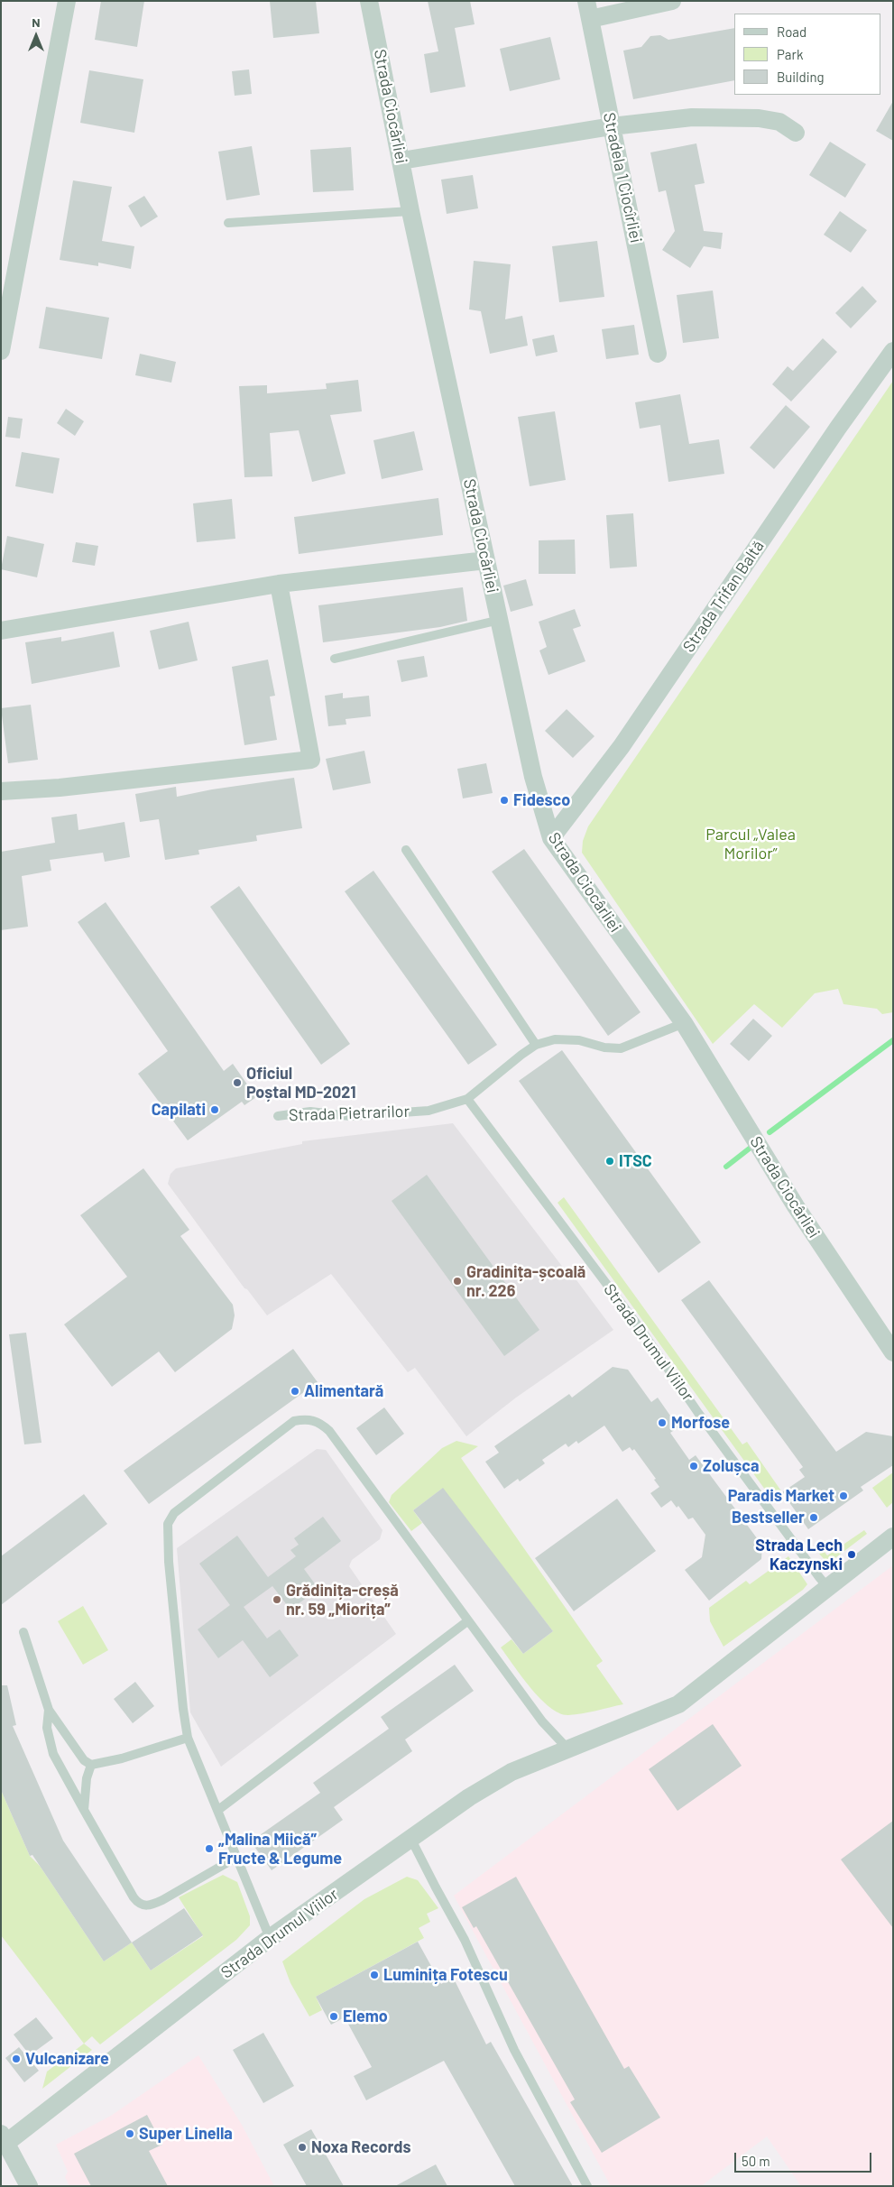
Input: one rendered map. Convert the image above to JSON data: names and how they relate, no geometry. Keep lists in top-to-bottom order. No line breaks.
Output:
{"streets":{"street":["Strada Ciocârliei","Stradela 1 Ciocîrliei","Strada Trifan Baltă","Strada Drumul Viilor"],"lane":["Strada Pietrarilor"]},"crossings":[["Strada Ciocârliei","Strada Trifan Baltă"],["Strada Ciocârliei","Strada Pietrarilor"],["Strada Pietrarilor","Strada Drumul Viilor"]],"parks":["Parcul „Valea Morilor”"],"places":["Fidesco","Oficiul Poștal MD-2021","Capilati","ITSC","Gradinița-școală nr. 226","Alimentară","Morfose","Zolușca","Paradis Market","Bestseller","Strada Lech Kaczynski","Grădinița-creșă nr. 59 „Miorița”","„Malina Miică” Fructe & Legume","Luminița Fotescu","Elemo","Vulcanizare","Super Linella","Noxa Records"],"legend":["Road","Park","Building"],"scale_bar":"50 m","north":"top"}
